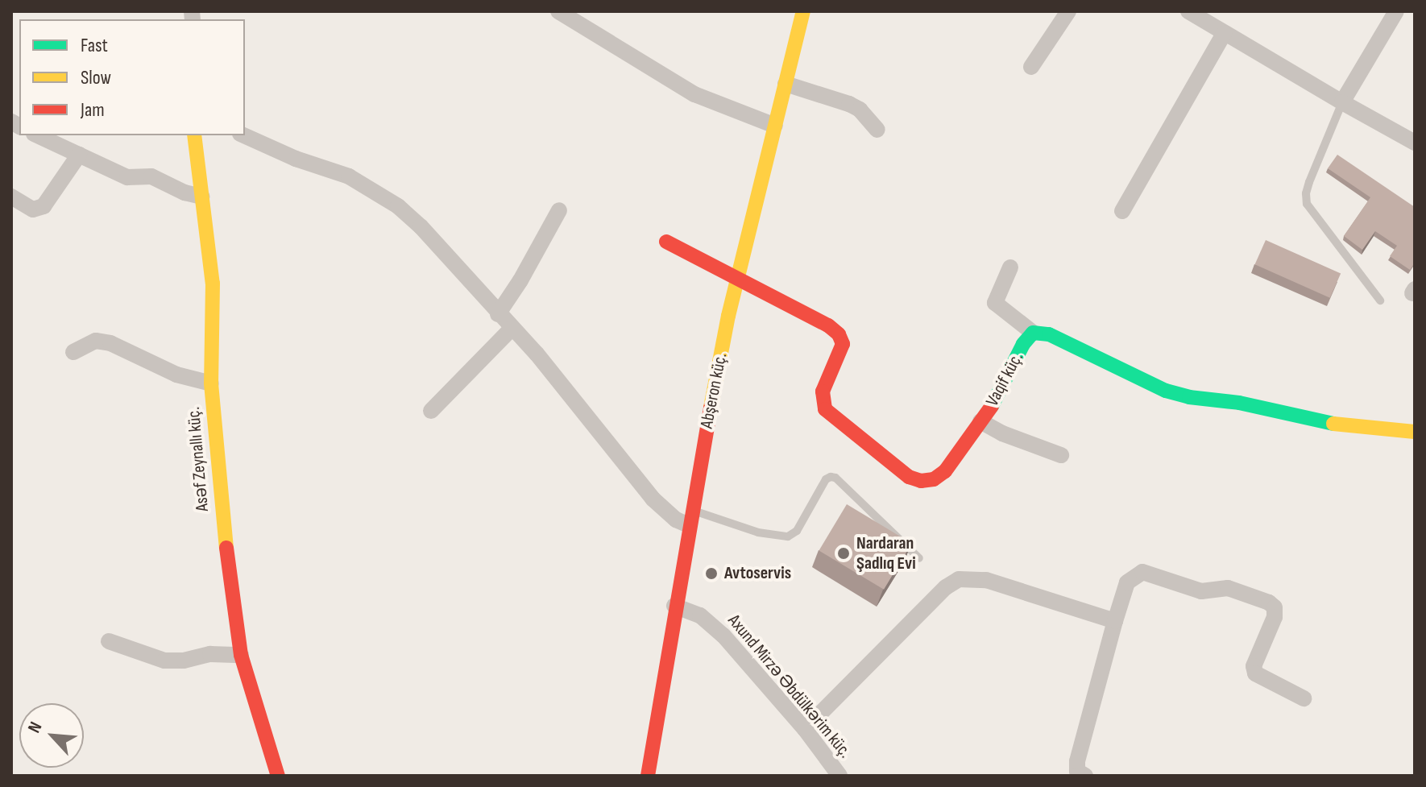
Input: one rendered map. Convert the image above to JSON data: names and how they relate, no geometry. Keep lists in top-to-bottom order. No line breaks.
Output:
{"streets":{"street":["Vaqif küç.","Abşeron küç.","Asəf Zeynallı küç.","Axund Mirzə Əbdülkərim küç."]},"crossings":[["Vaqif küç.","Abşeron küç."],["Abşeron küç.","Axund Mirzə Əbdülkərim küç."]],"places":["Nardaran Şadlıq Evi","Avtoservis"],"legend":["Fast","Slow","Jam"],"north":"top left"}
